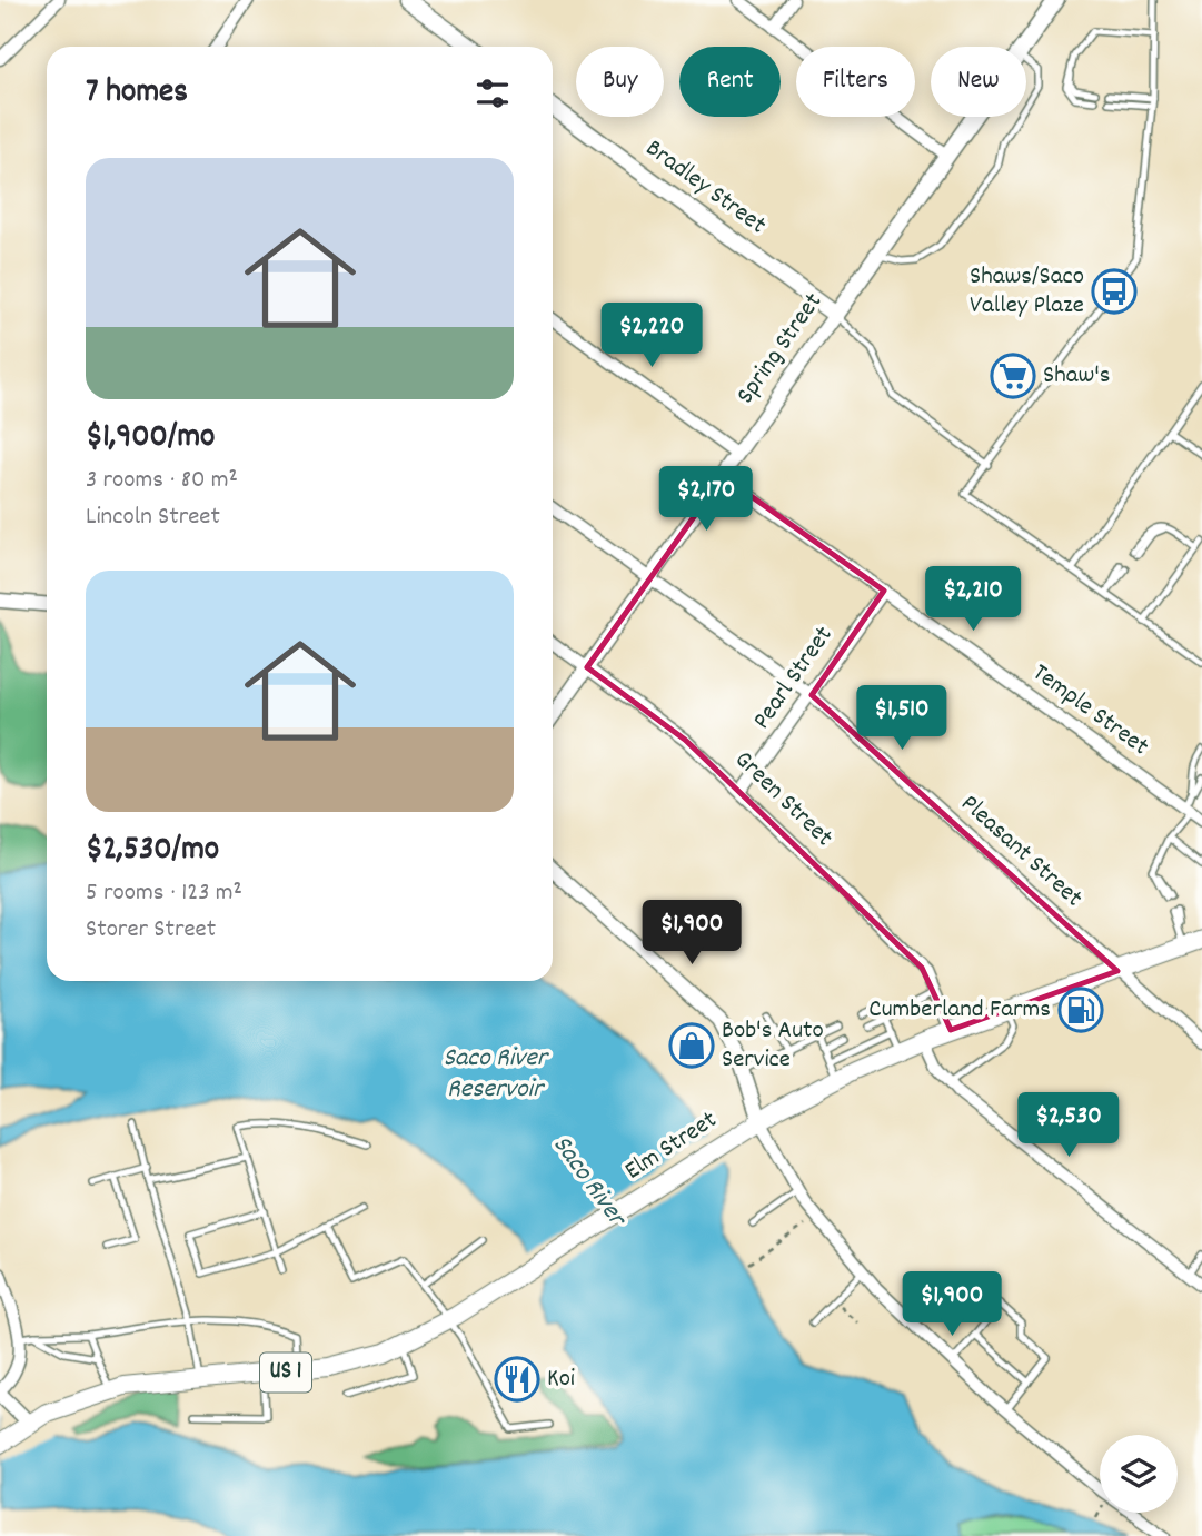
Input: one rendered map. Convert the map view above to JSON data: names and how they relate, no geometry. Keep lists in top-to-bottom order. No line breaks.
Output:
{"streets":{"main road":["Bradley Street","Spring Street","Elm Street","US 1"],"street":["Pearl Street","Temple Street","Green Street","Pleasant Street"]},"crossings":[["Bradley Street","Spring Street"],["Spring Street","Temple Street"],["Spring Street","Green Street"],["Spring Street","Pleasant Street"],["Pearl Street","Temple Street"],["Pearl Street","Green Street"],["Pearl Street","Pleasant Street"],["Green Street","Elm Street"],["Pleasant Street","Elm Street"]],"water":["Saco River Reservoir","Saco River"],"places":{"bus stop":["Shaws/Saco Valley Plaze"],"supermarket":["Shaw's"],"fuel station":["Cumberland Farms"],"shop":["Bob's Auto Service"],"restaurant":["Koi"]},"page":{"chip":["Buy","Rent","Filters","New"],"heading":"7 homes","list":[{"name":"$1,900/mo","note":"3 rooms · 80 m² · Lincoln Street"},{"name":"$2,530/mo","note":"5 rooms · 123 m² · Storer Street"}],"price":["$2,220","$2,170","$2,210","$1,510","$1,900","$2,530","$1,900"]}}
